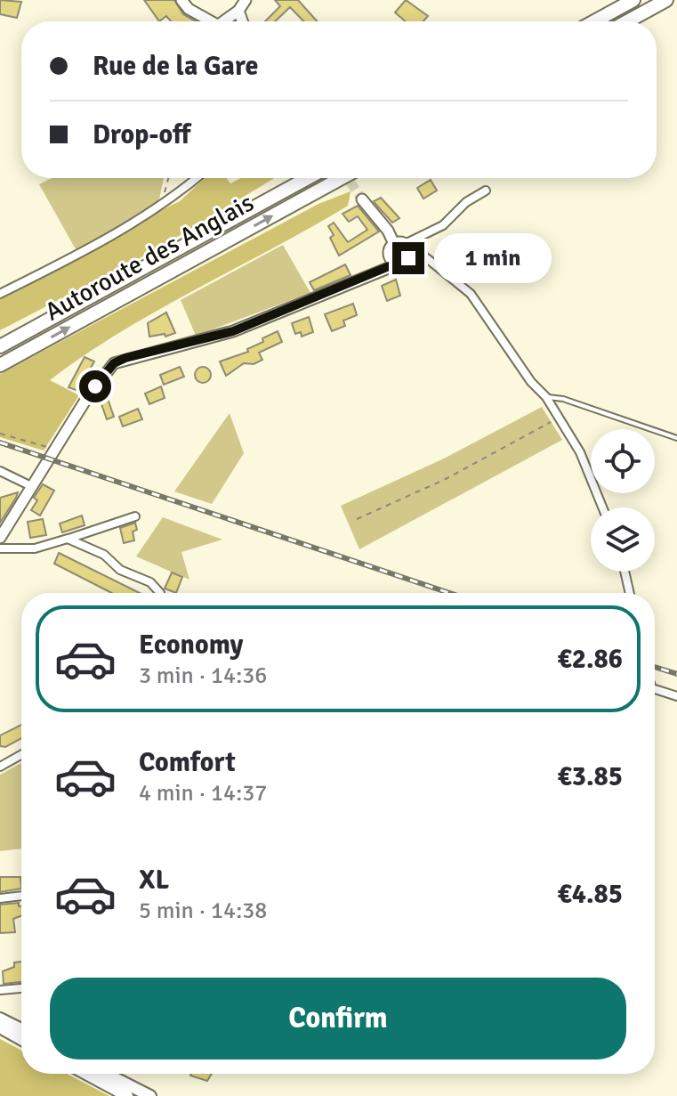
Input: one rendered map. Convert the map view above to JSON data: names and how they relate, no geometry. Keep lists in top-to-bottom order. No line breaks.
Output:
{"streets":{"highway":["Autoroute des Anglais"]},"page":{"banner":["Rue de la Gare","Drop-off"],"bubble":"1 min","list":[{"name":"Economy","note":"3 min · 14:36","value":"€2.86"},{"name":"Comfort","note":"4 min · 14:37","value":"€3.85"},{"name":"XL","note":"5 min · 14:38","value":"€4.85"}],"buttons":"Confirm"}}
